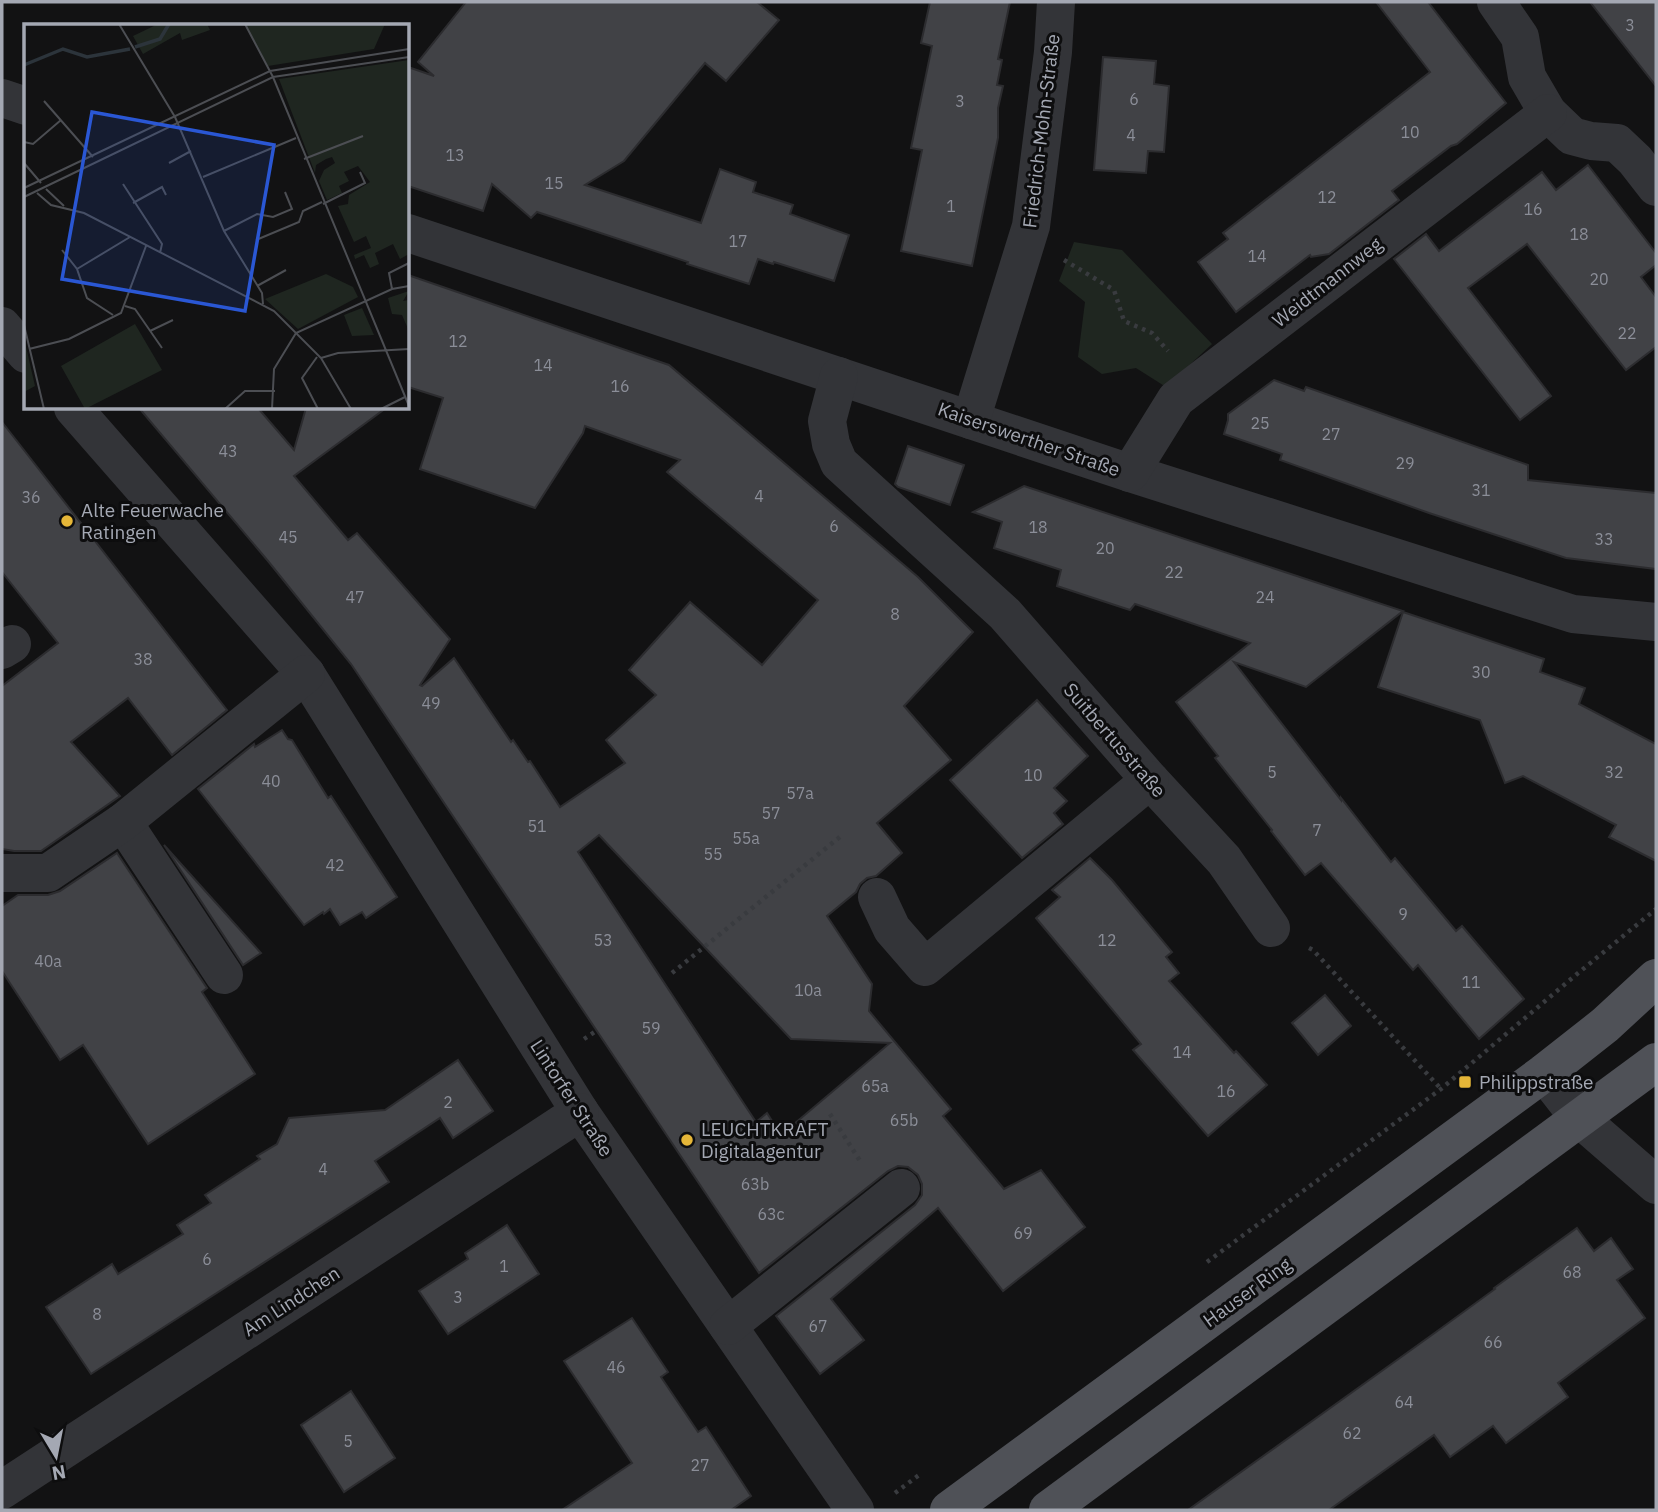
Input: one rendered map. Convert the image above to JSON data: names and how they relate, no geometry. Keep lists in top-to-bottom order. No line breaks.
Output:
{"streets":{"main road":["Hauser Ring"],"street":["Friedrich-Mohn-Straße","Weidtmannweg","Kaiserswerther Straße","Suitbertusstraße","Lintorfer Straße","Am Lindchen"]},"crossings":[["Friedrich-Mohn-Straße","Kaiserswerther Straße"],["Weidtmannweg","Kaiserswerther Straße"],["Kaiserswerther Straße","Suitbertusstraße"],["Lintorfer Straße","Am Lindchen"]],"places":{"other":["Alte Feuerwache Ratingen","LEUCHTKRAFT Digitalagentur"],"transit":["Philippstraße"]},"house_numbers":["3","6","3","10","4","13","15","12","1","16","18","17","14","20","22","12","14","16","25","27","43","29","31","4","36","6","18","45","33","20","22","47","24","8","38","30","49","5","32","10","40","57a","57","51","7","55a","55","42","9","53","12","40a","11","10a","59","14","65a","16","2","65b","4","63b","63c","69","6","1","68","3","8","67","66","46","64","62","5","27"],"north":"bottom"}
